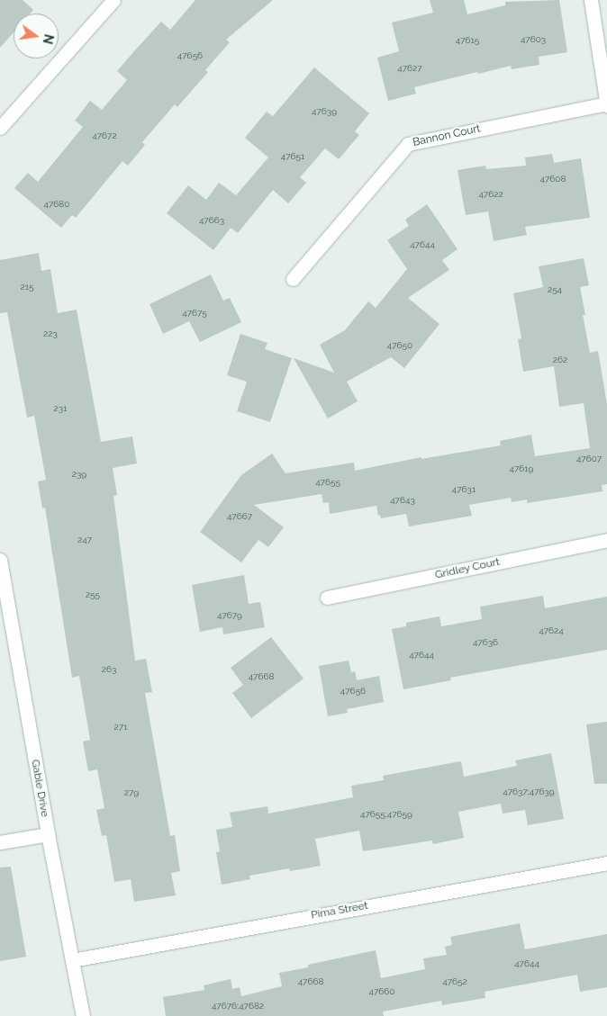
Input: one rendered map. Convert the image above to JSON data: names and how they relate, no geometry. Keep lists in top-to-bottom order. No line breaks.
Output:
{"streets":{"street":["Bannon Court","Gridley Court","Gable Drive","Pima Street"]},"crossings":[["Gable Drive","Pima Street"]],"house_numbers":["47603","47615","47656","47627","47639","47672","47651","47608","47622","47680","47663","47644","215","254","47675","223","47650","262","231","47607","47619","239","47655","47631","47643","47667","247","255","47679","47624","47636","47644","263","47668","47656","271","47637;47639","279","47655;47659","47644","47668","47652","47660","47676;47682"],"north":"right"}
